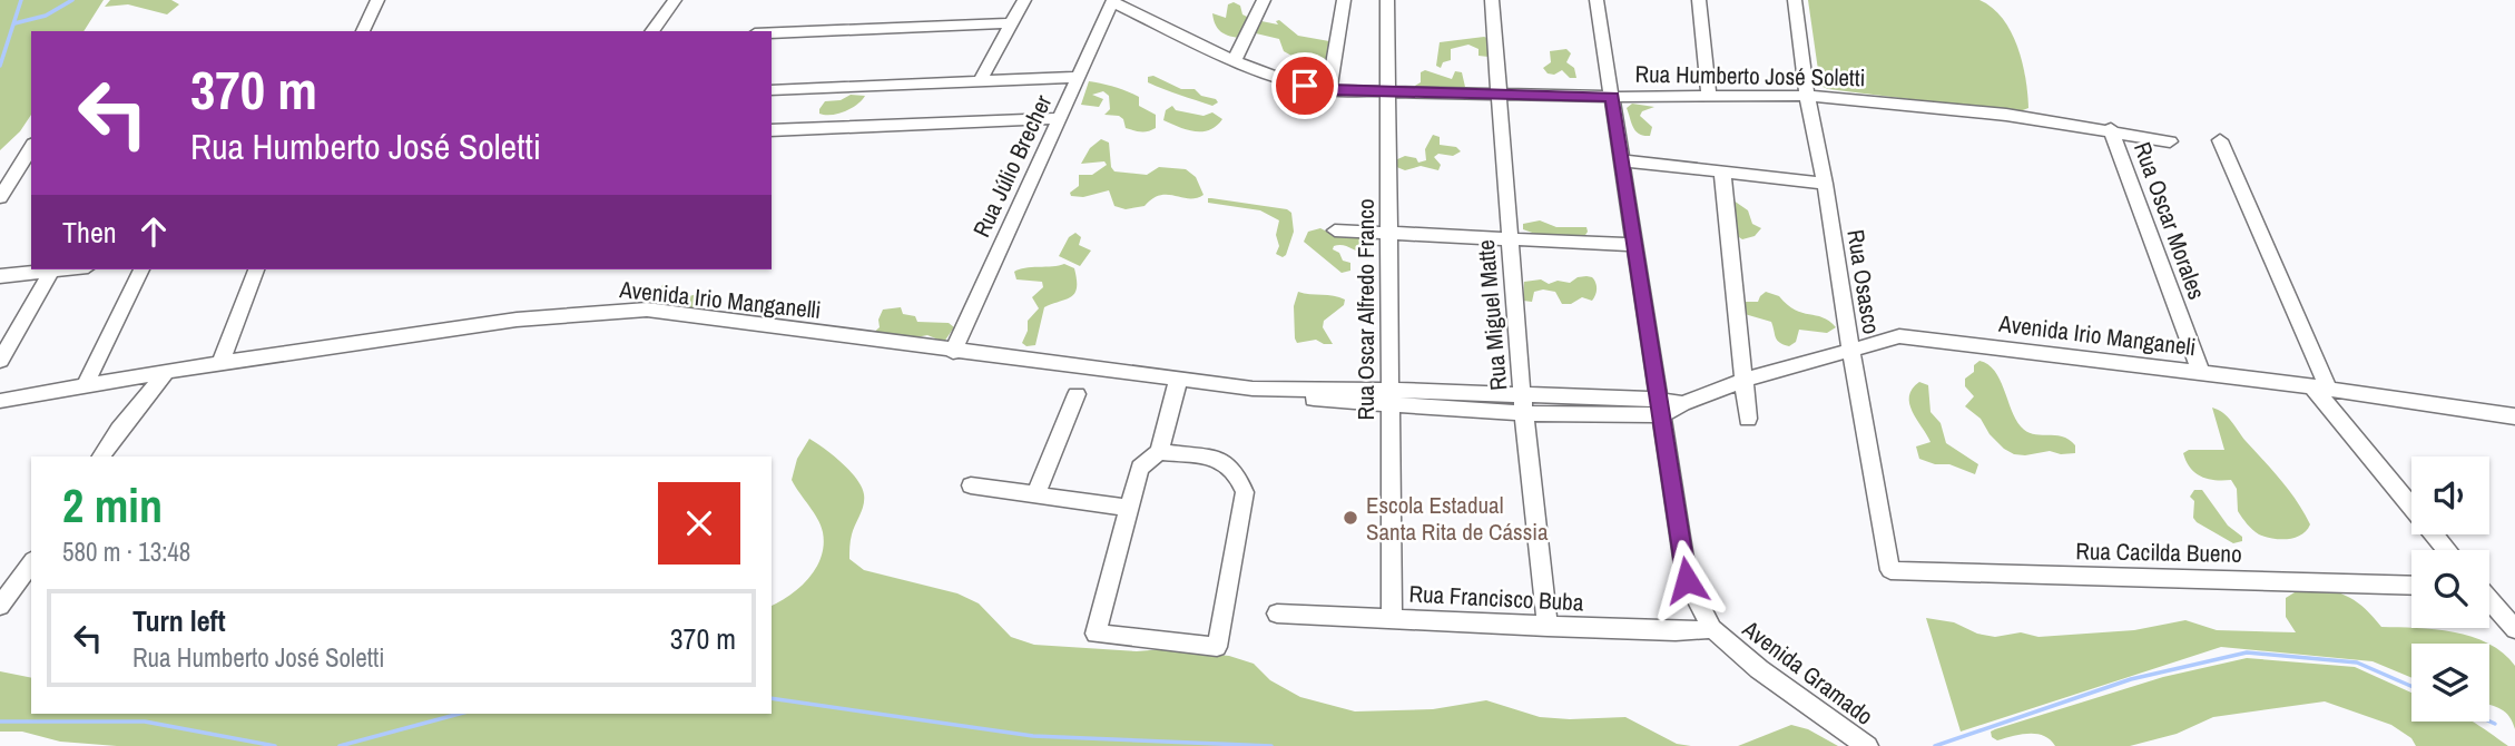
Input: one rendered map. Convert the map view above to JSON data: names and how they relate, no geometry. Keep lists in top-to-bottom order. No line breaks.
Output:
{"streets":{"street":["Rua Humberto José Soletti","Rua Júlio Brecher","Rua Oscar Morales","Rua Osasco","Avenida Irio Manganelli","Rua Oscar Alfredo Franco","Rua Miguel Matte","Avenida Irio Manganeli","Rua Cacilda Bueno","Rua Francisco Buba","Avenida Gramado"]},"crossings":[["Rua Humberto José Soletti","Rua Júlio Brecher"],["Rua Humberto José Soletti","Rua Oscar Morales"],["Rua Humberto José Soletti","Rua Osasco"],["Rua Humberto José Soletti","Rua Oscar Alfredo Franco"],["Rua Humberto José Soletti","Rua Miguel Matte"],["Rua Humberto José Soletti","Avenida Gramado"],["Rua Júlio Brecher","Avenida Irio Manganelli"],["Rua Oscar Morales","Avenida Irio Manganeli"],["Rua Osasco","Avenida Irio Manganeli"],["Rua Osasco","Rua Cacilda Bueno"],["Avenida Irio Manganelli","Rua Oscar Alfredo Franco"],["Avenida Irio Manganelli","Rua Miguel Matte"],["Avenida Irio Manganelli","Avenida Irio Manganeli"],["Avenida Irio Manganelli","Avenida Gramado"],["Rua Oscar Alfredo Franco","Rua Francisco Buba"],["Rua Miguel Matte","Rua Francisco Buba"],["Avenida Irio Manganeli","Avenida Gramado"],["Rua Francisco Buba","Avenida Gramado"]],"places":["Escola Estadual Santa Rita de Cássia"],"page":{"turn":["370 m","Rua Humberto José Soletti"],"then":"Then","heading":["2 min","580 m · 13:48"],"list":[{"name":"Turn left","note":"Rua Humberto José Soletti","value":"370 m"}]}}
